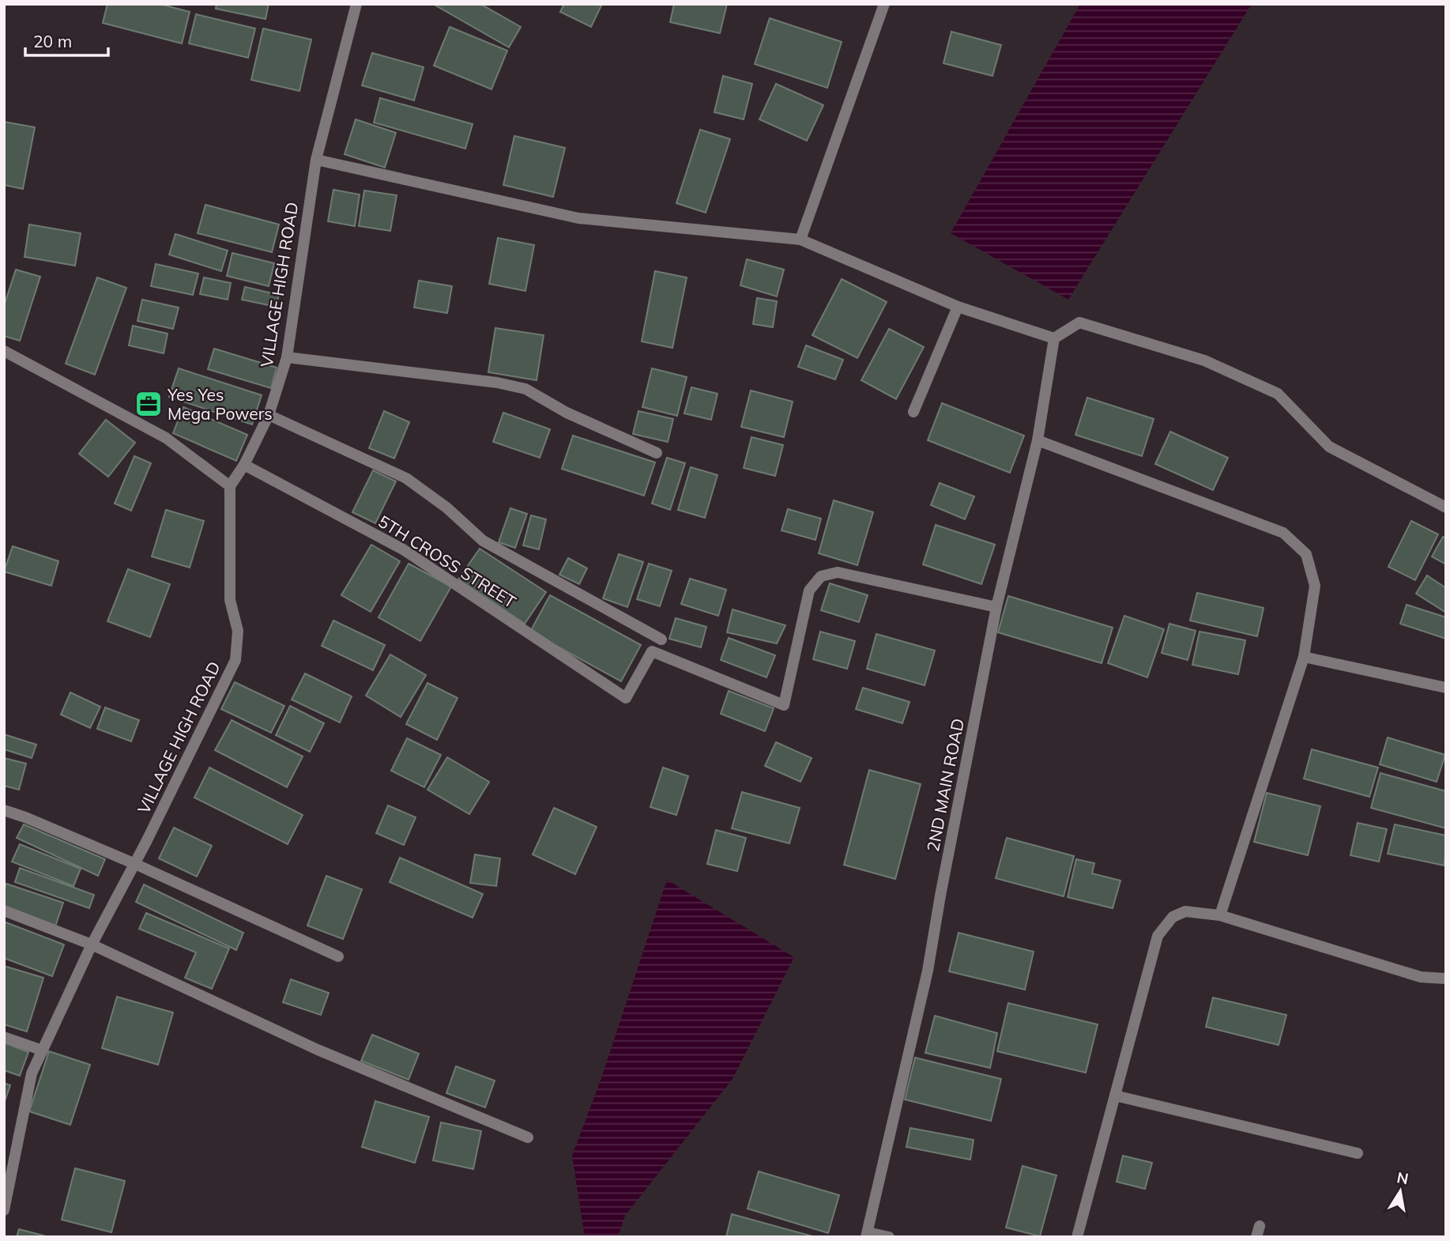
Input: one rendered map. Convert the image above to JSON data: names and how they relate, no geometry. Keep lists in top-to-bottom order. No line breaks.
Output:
{"streets":{"street":["VILLAGE HIGH ROAD","5TH CROSS STREET","2ND MAIN ROAD"]},"crossings":[["VILLAGE HIGH ROAD","5TH CROSS STREET"],["5TH CROSS STREET","2ND MAIN ROAD"]],"places":{"office":["Yes Yes Mega Powers"]},"scale_bar":"20 m","north":"top"}
